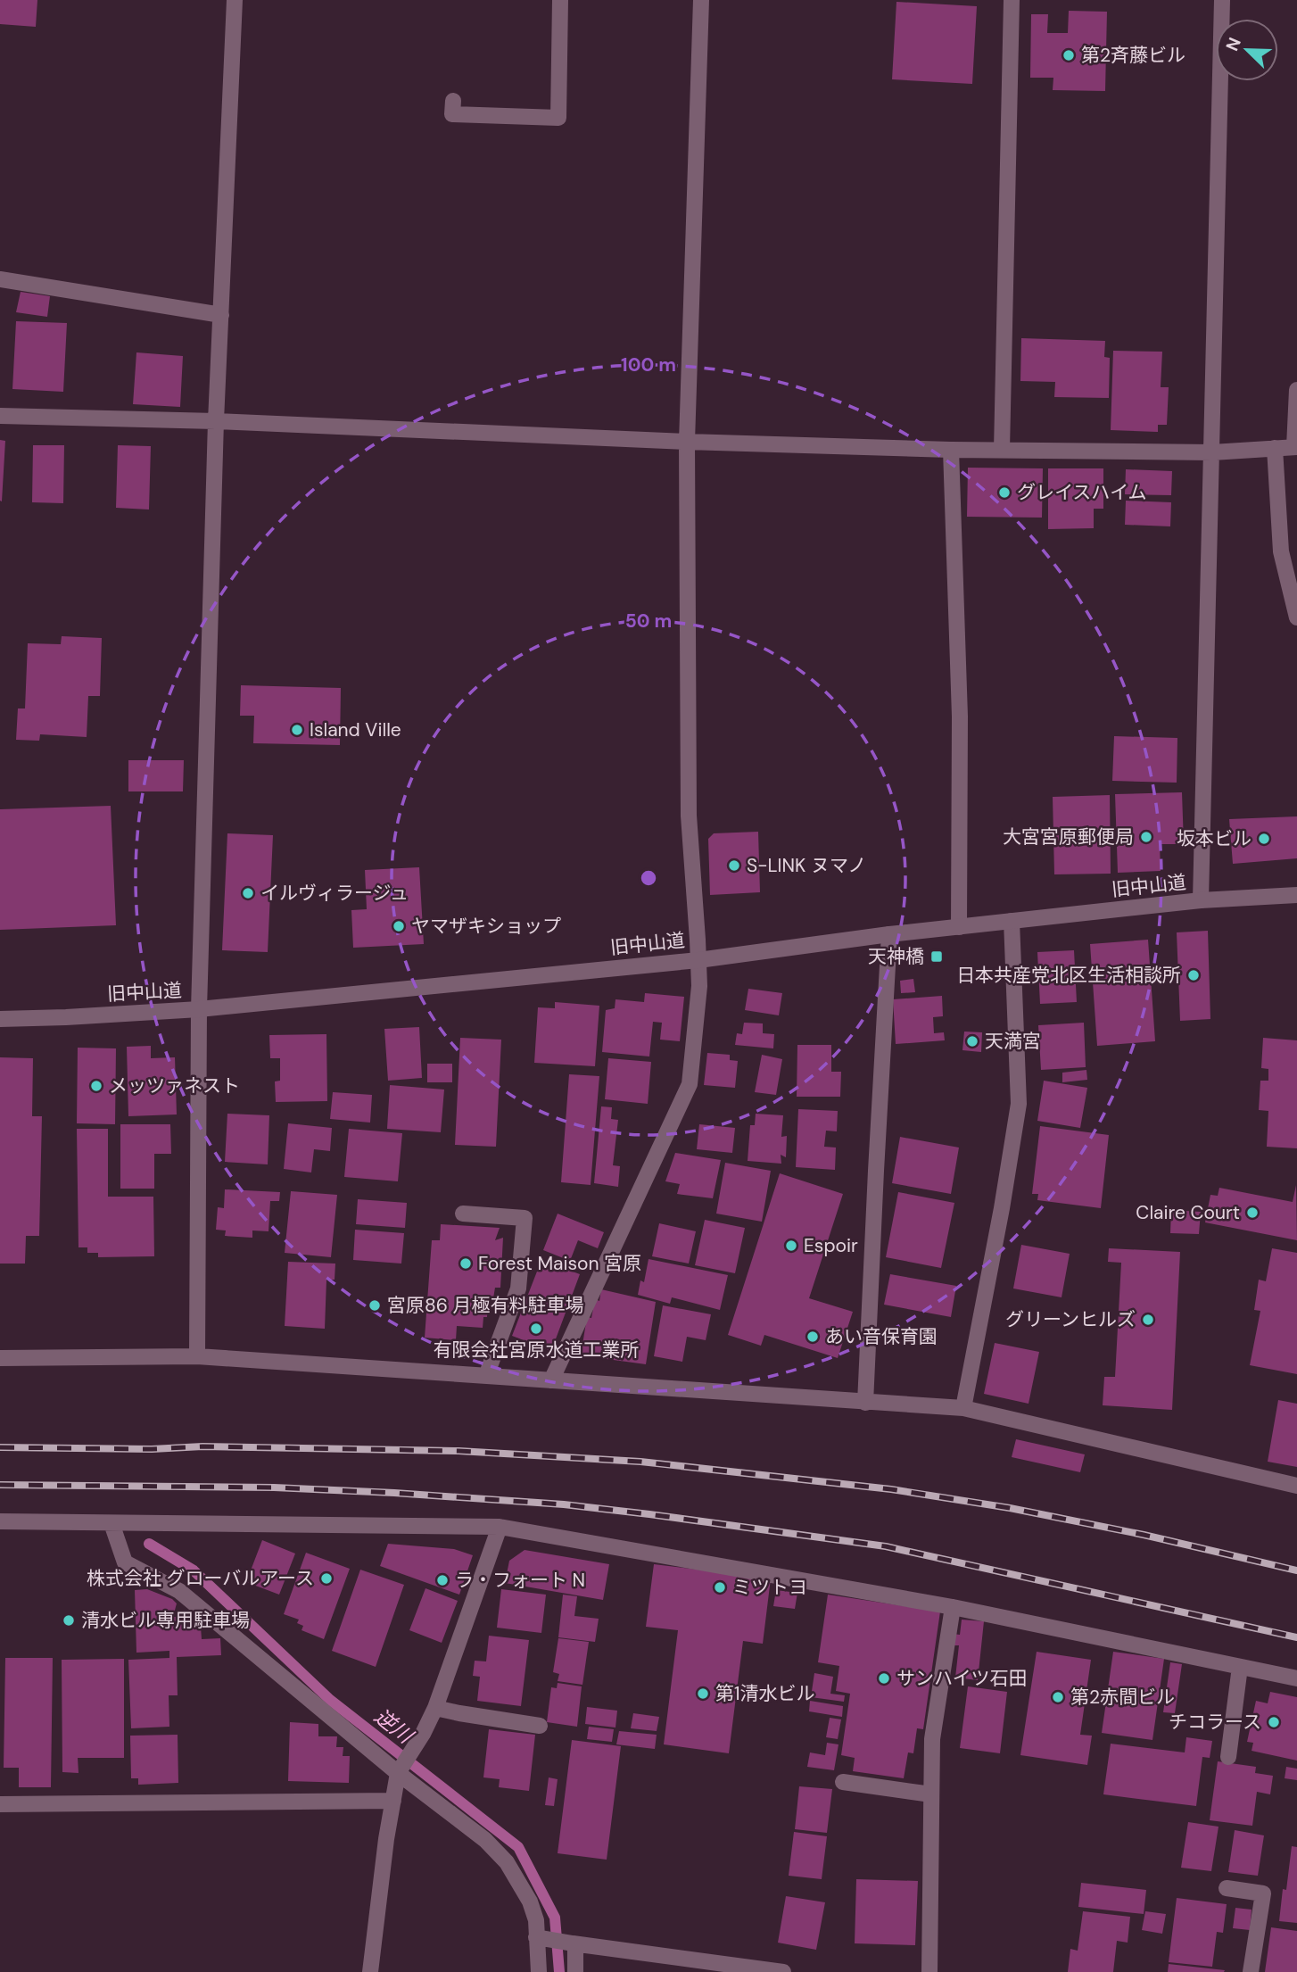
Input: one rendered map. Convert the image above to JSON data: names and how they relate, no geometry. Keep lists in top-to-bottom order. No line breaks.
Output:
{"streets":{"street":["旧中山道"]},"water":["逆川"],"places":{"other":["第2斉藤ビル","グレイスハイム","Island Ville","大宮宮原郵便局","坂本ビル","S-LINK ヌマノ","イルヴィラージュ","ヤマザキショップ","日本共産党北区生活相談所","天満宮","メッツァネスト","Claire Court","Espoir","Forest Maison 宮原","宮原86 月極有料駐車場","グリーンヒルズ","有限会社宮原水道工業所","あい音保育園","株式会社 グローバルアース","ラ・フォート N","ミツトヨ","清水ビル専用駐車場","サンハイツ石田","第1清水ビル","第2赤間ビル","チコラース"],"transit":["天神橋"]},"north":"top left","rings":["100 m","50 m"]}
